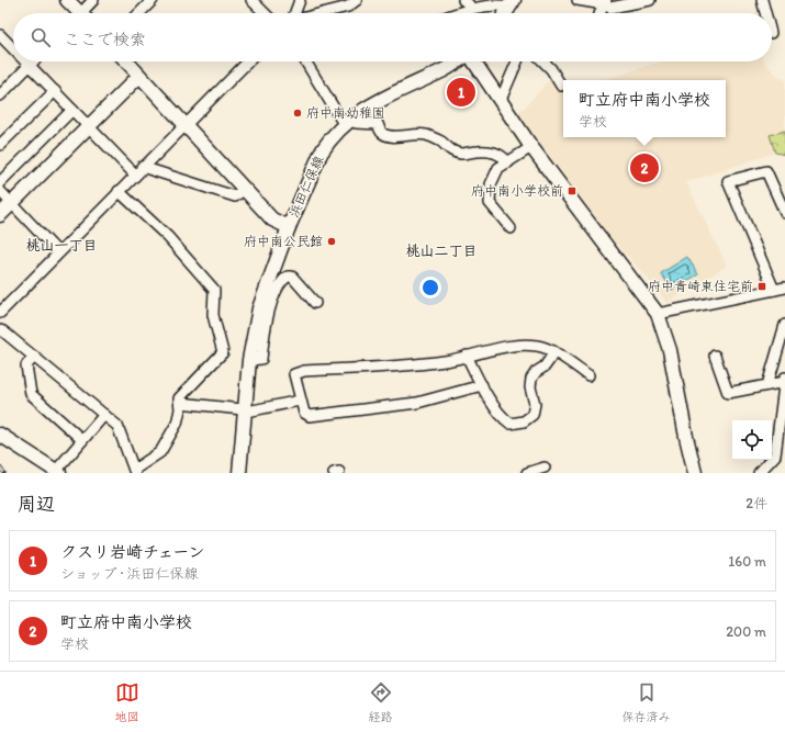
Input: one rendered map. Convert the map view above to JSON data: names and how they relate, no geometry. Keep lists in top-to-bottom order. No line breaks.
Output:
{"streets":{"street":["浜田仁保線"]},"districts":["桃山一丁目","桃山二丁目"],"places":{"other":["府中南幼稚園","府中南公民館"],"transit":["府中南小学校前","府中青崎東住宅前"]},"page":{"search":"ここで検索","pins":["1","2"],"popup":["町立府中南小学校","学校"],"heading":["周辺","2件"],"list":[{"mark":"1","name":"クスリ岩崎チェーン","note":"ショップ · 浜田仁保線","value":"160 m"},{"mark":"2","name":"町立府中南小学校","note":"学校","value":"200 m"}],"nav":["地図","経路","保存済み"]}}
